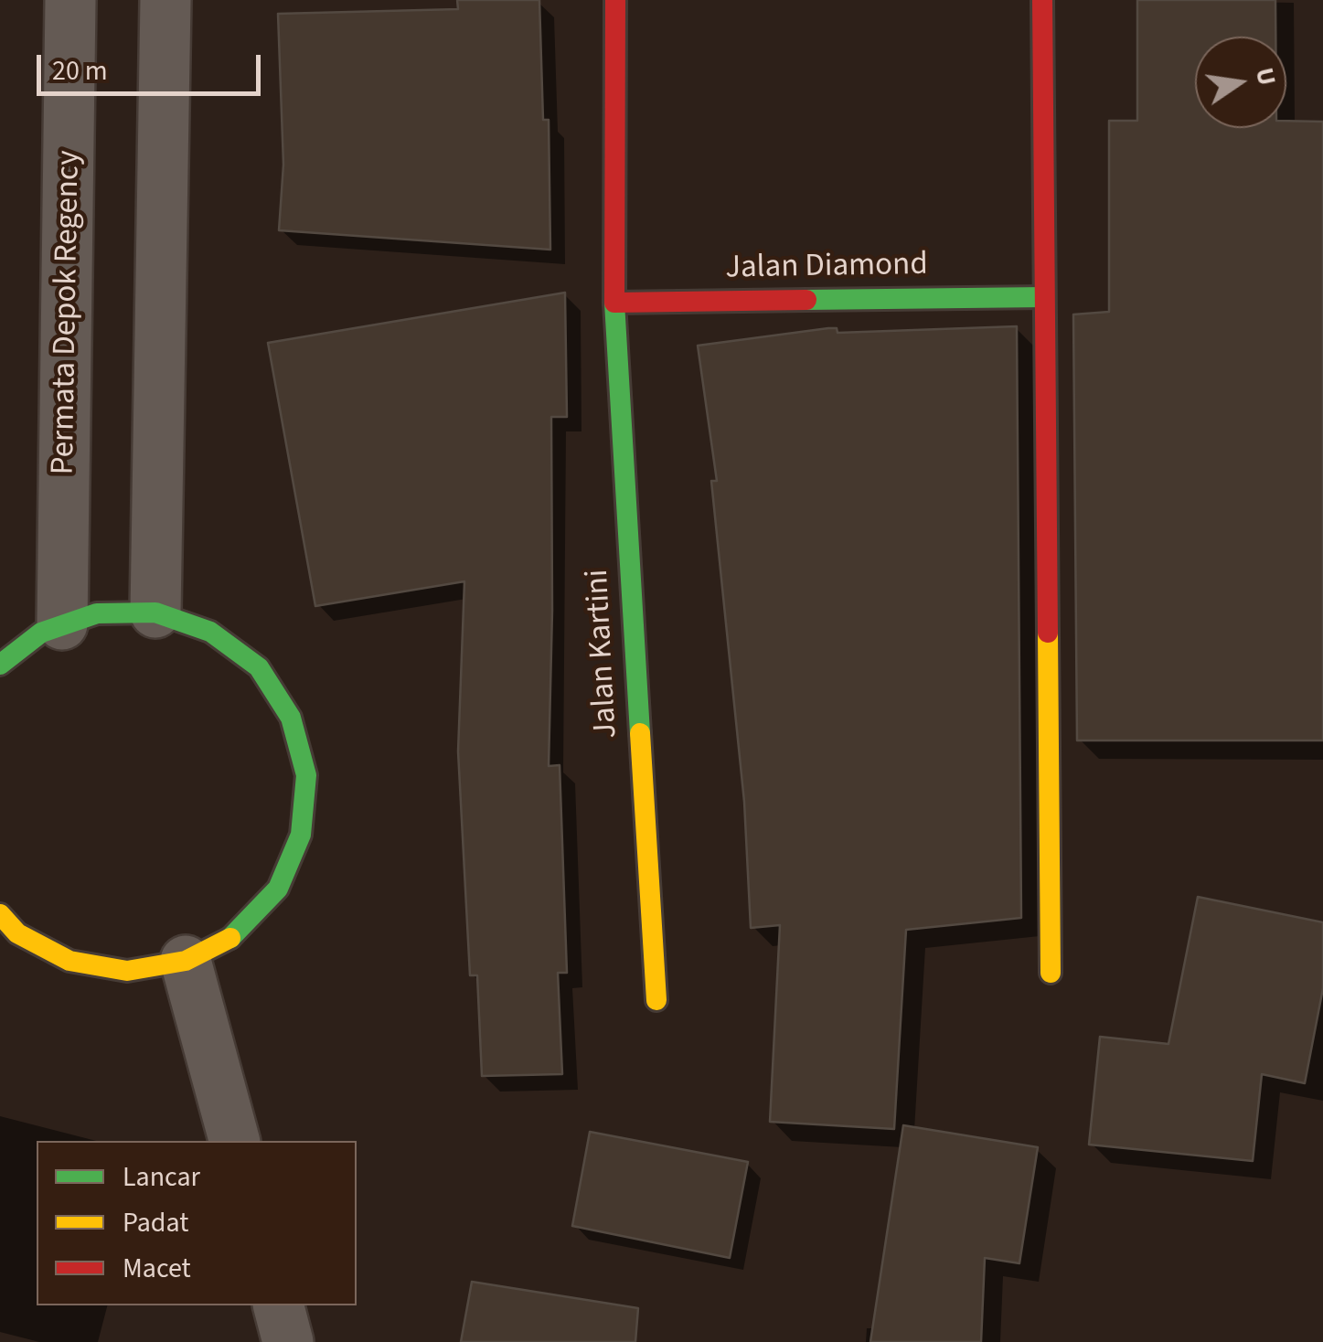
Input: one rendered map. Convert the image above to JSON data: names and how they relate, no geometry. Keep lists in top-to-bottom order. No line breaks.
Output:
{"streets":{"street":["Jalan Diamond","Permata Depok Regency","Jalan Kartini"]},"crossings":[["Jalan Diamond","Jalan Kartini"]],"legend":["Lancar","Padat","Macet"],"scale_bar":"20 m","north":"right"}
